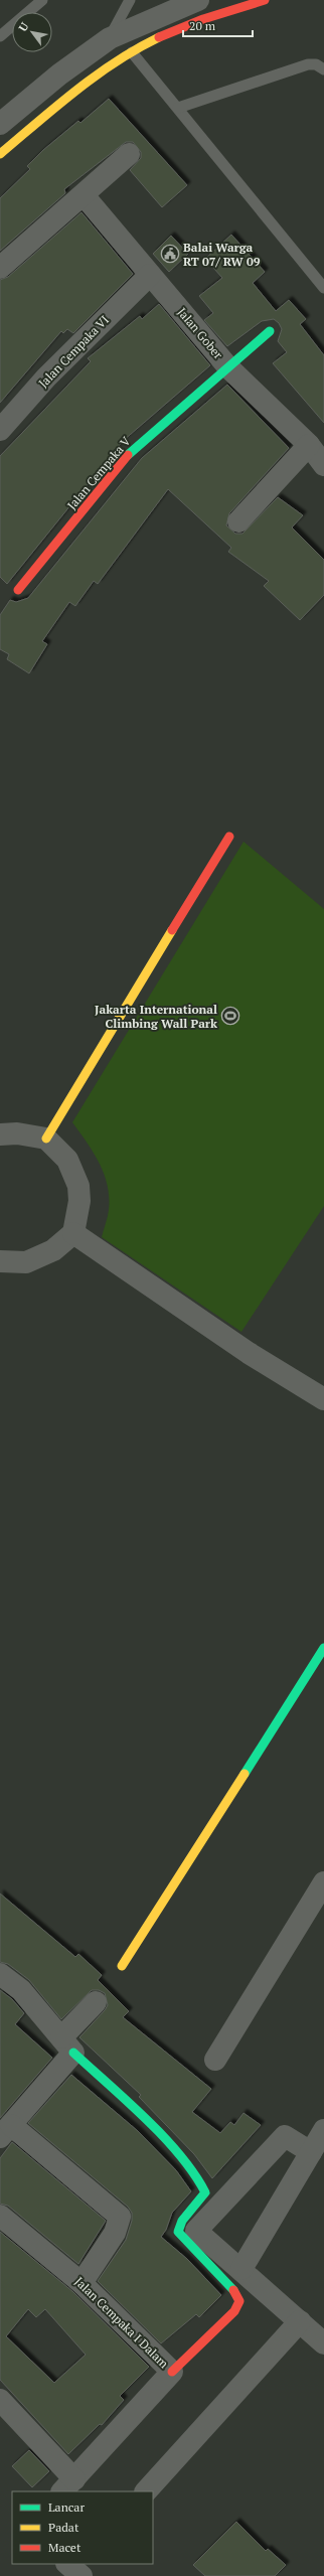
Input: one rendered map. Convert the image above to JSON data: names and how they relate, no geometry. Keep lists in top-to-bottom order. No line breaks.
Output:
{"streets":{"street":["Jalan Gober","Jalan Cempaka VI","Jalan Cempaka V","Jalan Cempaka I Dalam"]},"crossings":[["Jalan Gober","Jalan Cempaka VI"],["Jalan Gober","Jalan Cempaka V"]],"places":{"public building":["Balai Warga RT 07/ RW 09"],"sports":["Jakarta International Climbing Wall Park"]},"legend":["Lancar","Padat","Macet"],"scale_bar":"20 m","north":"top left"}
